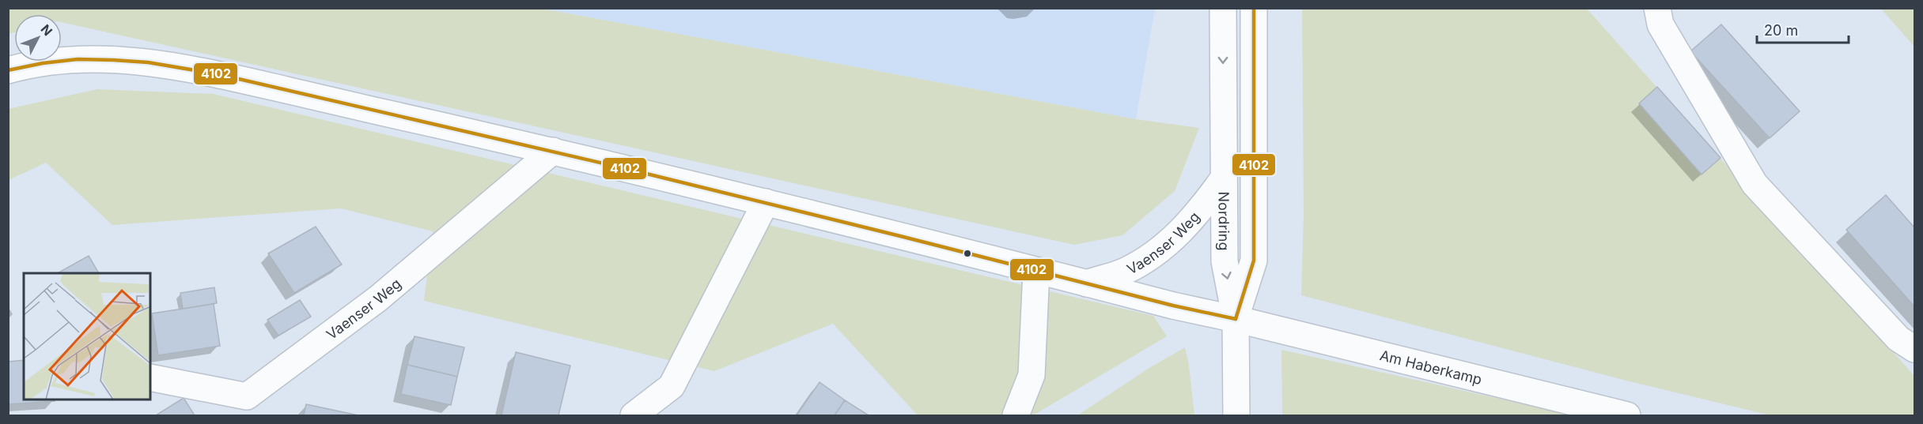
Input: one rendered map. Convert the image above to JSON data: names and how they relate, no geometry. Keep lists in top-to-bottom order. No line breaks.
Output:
{"streets":{"street":["Nordring","Vaenser Weg","Am Haberkamp"]},"crossings":[["Nordring","Vaenser Weg"],["Nordring","Am Haberkamp"],["Vaenser Weg","Am Haberkamp"]],"lines":["transit line 4102"],"scale_bar":"20 m","north":"top right"}
